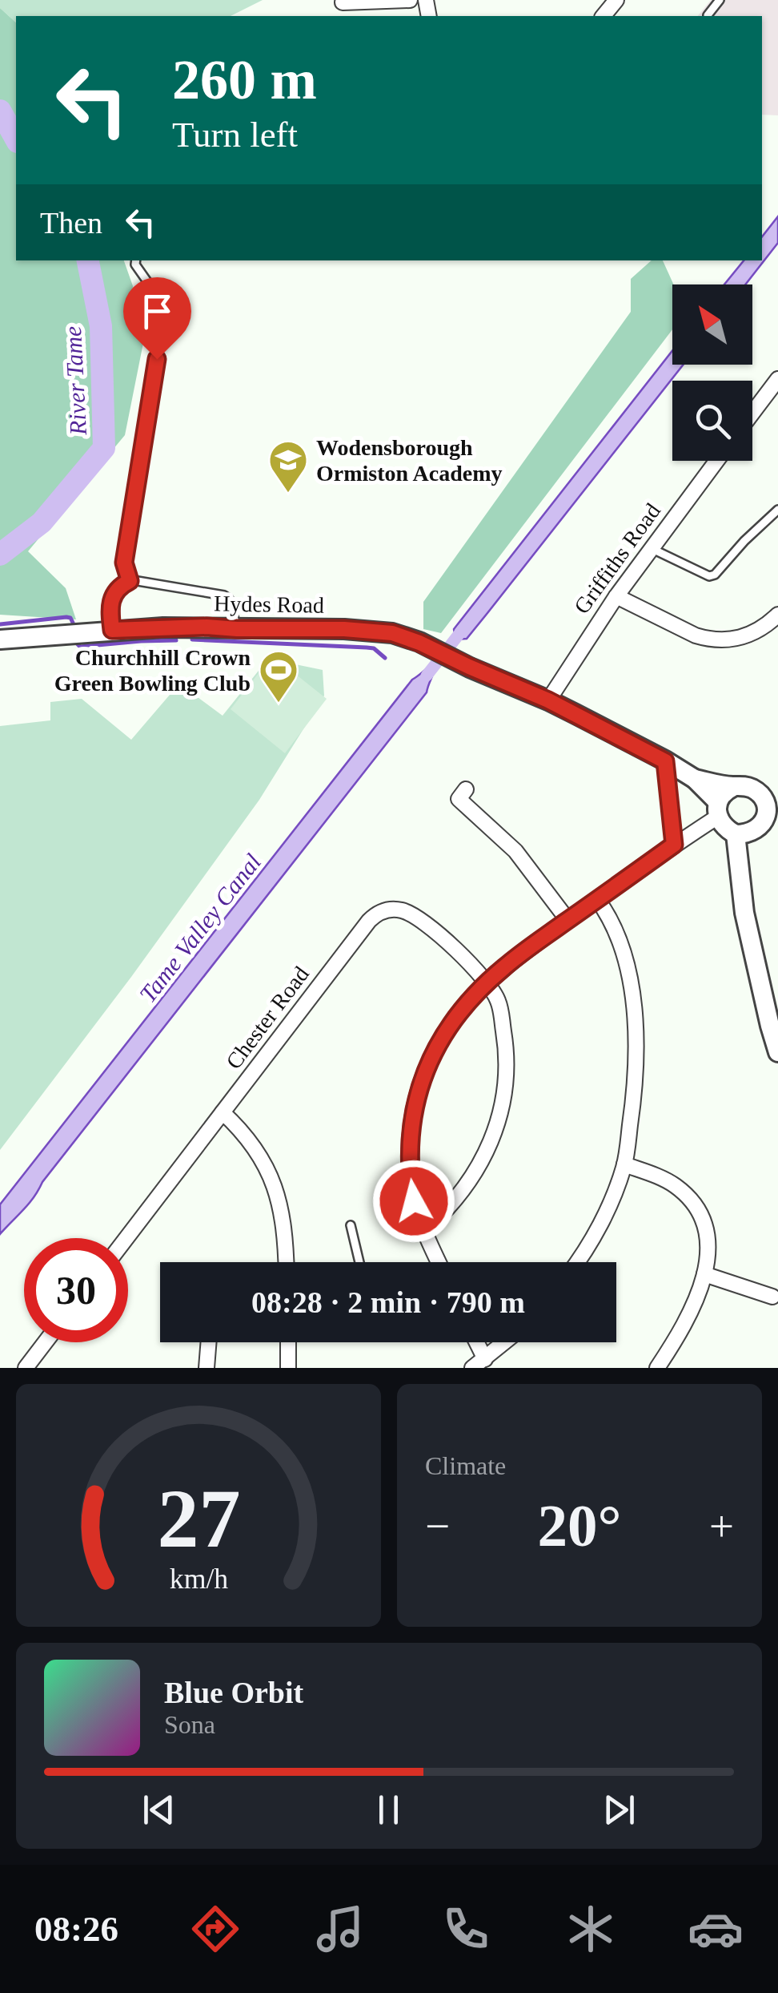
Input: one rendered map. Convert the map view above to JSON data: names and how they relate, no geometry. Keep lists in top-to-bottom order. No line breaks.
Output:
{"streets":{"street":["Griffiths Road","Hydes Road","Chester Road"]},"crossings":[["Griffiths Road","Hydes Road"]],"water":["River Tame","Tame Valley Canal"],"places":{"school or university":["Wodensborough Ormiston Academy"],"sports":["Churchhill Crown Green Bowling Club"]},"north":"top left","page":{"turn":["260 m","Turn left"],"then":"Then","limit":"30","trip":"08:28 · 2 min · 790 m","tile":"Climate","heat":["−","20°","+"],"song":["Blue Orbit","Sona"],"tabs":"08:26","gauge":["27","km/h"]}}
